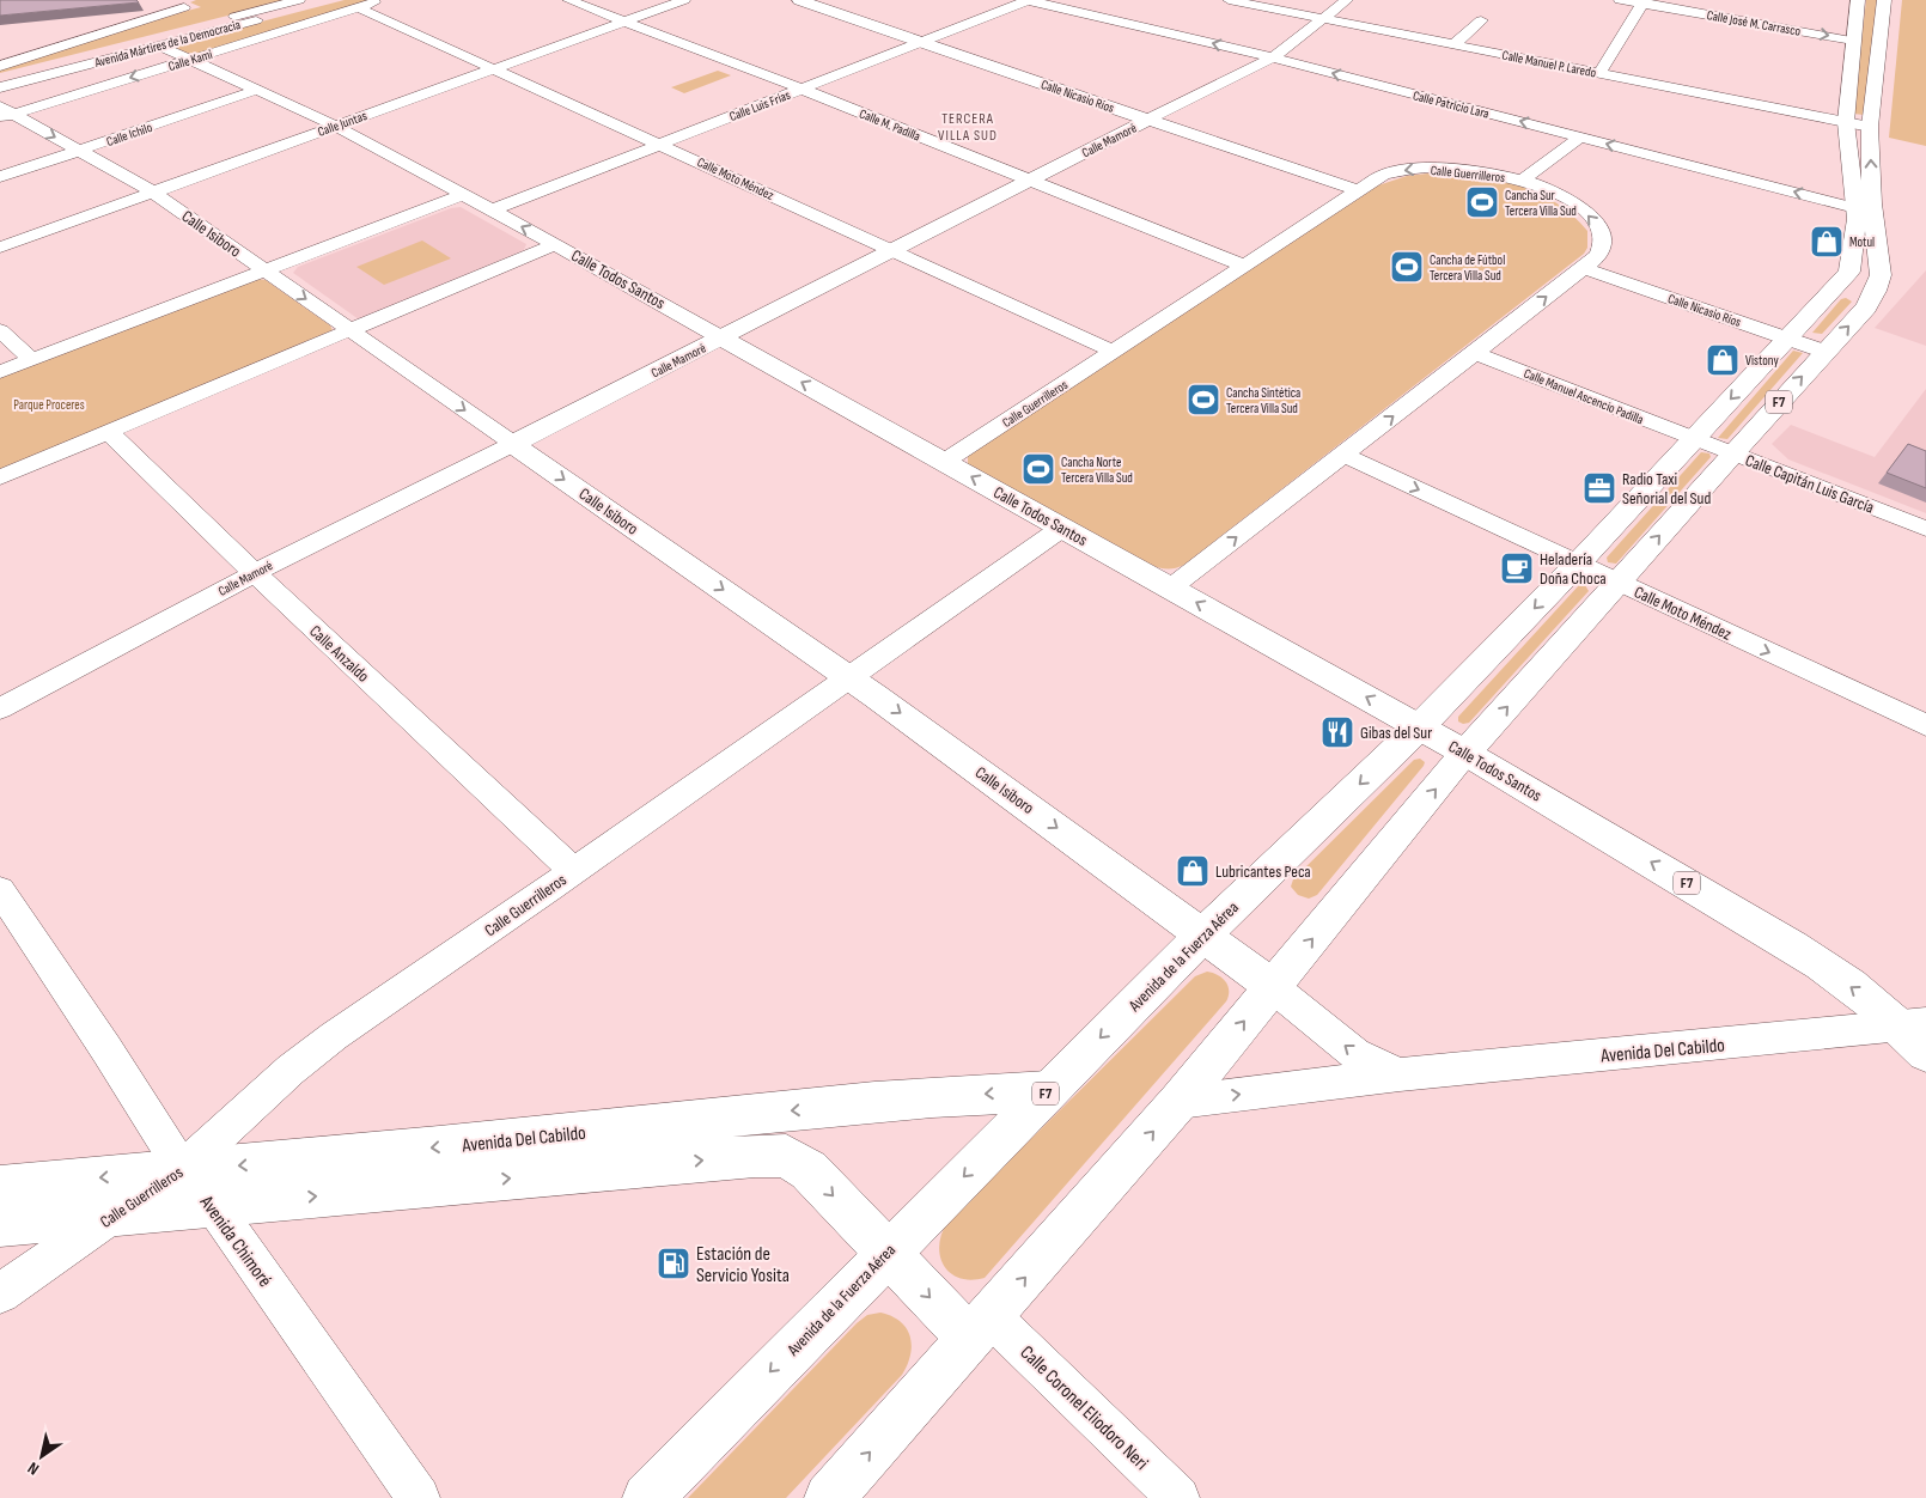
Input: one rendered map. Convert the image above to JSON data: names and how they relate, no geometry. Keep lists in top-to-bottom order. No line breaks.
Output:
{"streets":{"main road":["Calle Nicasio Ríos","Calle Mamoré","Calle Isiboro","Calle Todos Santos","F7","Avenida de la Fuerza Aérea","Avenida Del Cabildo"],"street":["Calle José M. Carrasco","Avenida Mártires de la Democracia","Calle Kami","Calle Manuel P. Laredo","Calle Patricio Lara","Calle Luis Frias","Calle Juntas","Calle M. Padilla","Calle Ichilo","Calle Guerrilleros","Calle Moto Méndez","Calle Manuel Ascencio Padilla","Calle Capitán Luis García","Calle Anzaldo","Avenida Chimoré","Calle Coronel Eliodoro Neri"]},"crossings":[["Calle José M. Carrasco","Avenida de la Fuerza Aérea"],["Avenida Mártires de la Democracia","Calle Todos Santos"],["Calle Kami","Calle Moto Méndez"],["Calle Kami","Calle Isiboro"],["Calle Kami","Calle Todos Santos"],["Calle Manuel P. Laredo","Calle Mamoré"],["Calle Manuel P. Laredo","Avenida de la Fuerza Aérea"],["Calle Nicasio Ríos","Calle Luis Frias"],["Calle Nicasio Ríos","Calle Mamoré"],["Calle Nicasio Ríos","Calle Guerrilleros"],["Calle Nicasio Ríos","Avenida de la Fuerza Aérea"],["Calle Patricio Lara","Calle Luis Frias"],["Calle Patricio Lara","Calle Mamoré"],["Calle Patricio Lara","Avenida de la Fuerza Aérea"],["Calle Luis Frias","Calle M. Padilla"],["Calle Luis Frias","Calle Moto Méndez"],["Calle Luis Frias","Calle Todos Santos"],["Calle Juntas","Calle M. Padilla"],["Calle Juntas","Calle Moto Méndez"],["Calle Juntas","Calle Isiboro"],["Calle Juntas","Calle Todos Santos"],["Calle M. Padilla","Calle Mamoré"],["Calle M. Padilla","Calle Guerrilleros"],["Calle Ichilo","Calle Isiboro"],["Calle Ichilo","Calle Todos Santos"],["Calle Mamoré","Calle Moto Méndez"],["Calle Mamoré","Calle Isiboro"],["Calle Mamoré","Calle Todos Santos"],["Calle Mamoré","Calle Anzaldo"],["Calle Guerrilleros","Calle Moto Méndez"],["Calle Guerrilleros","Calle Isiboro"],["Calle Guerrilleros","Calle Todos Santos"],["Calle Guerrilleros","Calle Manuel Ascencio Padilla"],["Calle Guerrilleros","Calle Anzaldo"],["Calle Guerrilleros","Avenida Del Cabildo"],["Calle Guerrilleros","Avenida Chimoré"],["Calle Moto Méndez","Avenida de la Fuerza Aérea"],["Calle Isiboro","Avenida de la Fuerza Aérea"],["Calle Isiboro","Avenida Del Cabildo"],["Calle Todos Santos","F7"],["Calle Todos Santos","Avenida de la Fuerza Aérea"],["Calle Todos Santos","Avenida Del Cabildo"],["Calle Manuel Ascencio Padilla","Calle Capitán Luis García"],["Calle Manuel Ascencio Padilla","Avenida de la Fuerza Aérea"],["F7","Avenida Del Cabildo"],["Calle Capitán Luis García","Avenida de la Fuerza Aérea"],["Avenida de la Fuerza Aérea","Avenida Del Cabildo"],["Avenida de la Fuerza Aérea","Calle Coronel Eliodoro Neri"],["Avenida Del Cabildo","Avenida Chimoré"]],"one_way":["Calle José M. Carrasco","Calle Patricio Lara","Calle Moto Méndez","Calle Isiboro","Calle Todos Santos"],"districts":["TERCERA VILLA SUD"],"parks":["Parque Proceres"],"places":{"sports":["Cancha Sur Tercera Villa Sud","Cancha de Fútbol Tercera Villa Sud","Cancha Sintética Tercera Villa Sud","Cancha Norte Tercera Villa Sud"],"shop":["Motul","Vistony","Lubricantes Peca"],"office":["Radio Taxi Señorial del Sud"],"cafe":["Heladería Doña Choca"],"restaurant":["Gibas del Sur"],"fuel station":["Estación de Servicio Yosita"]},"north":"bottom left"}
